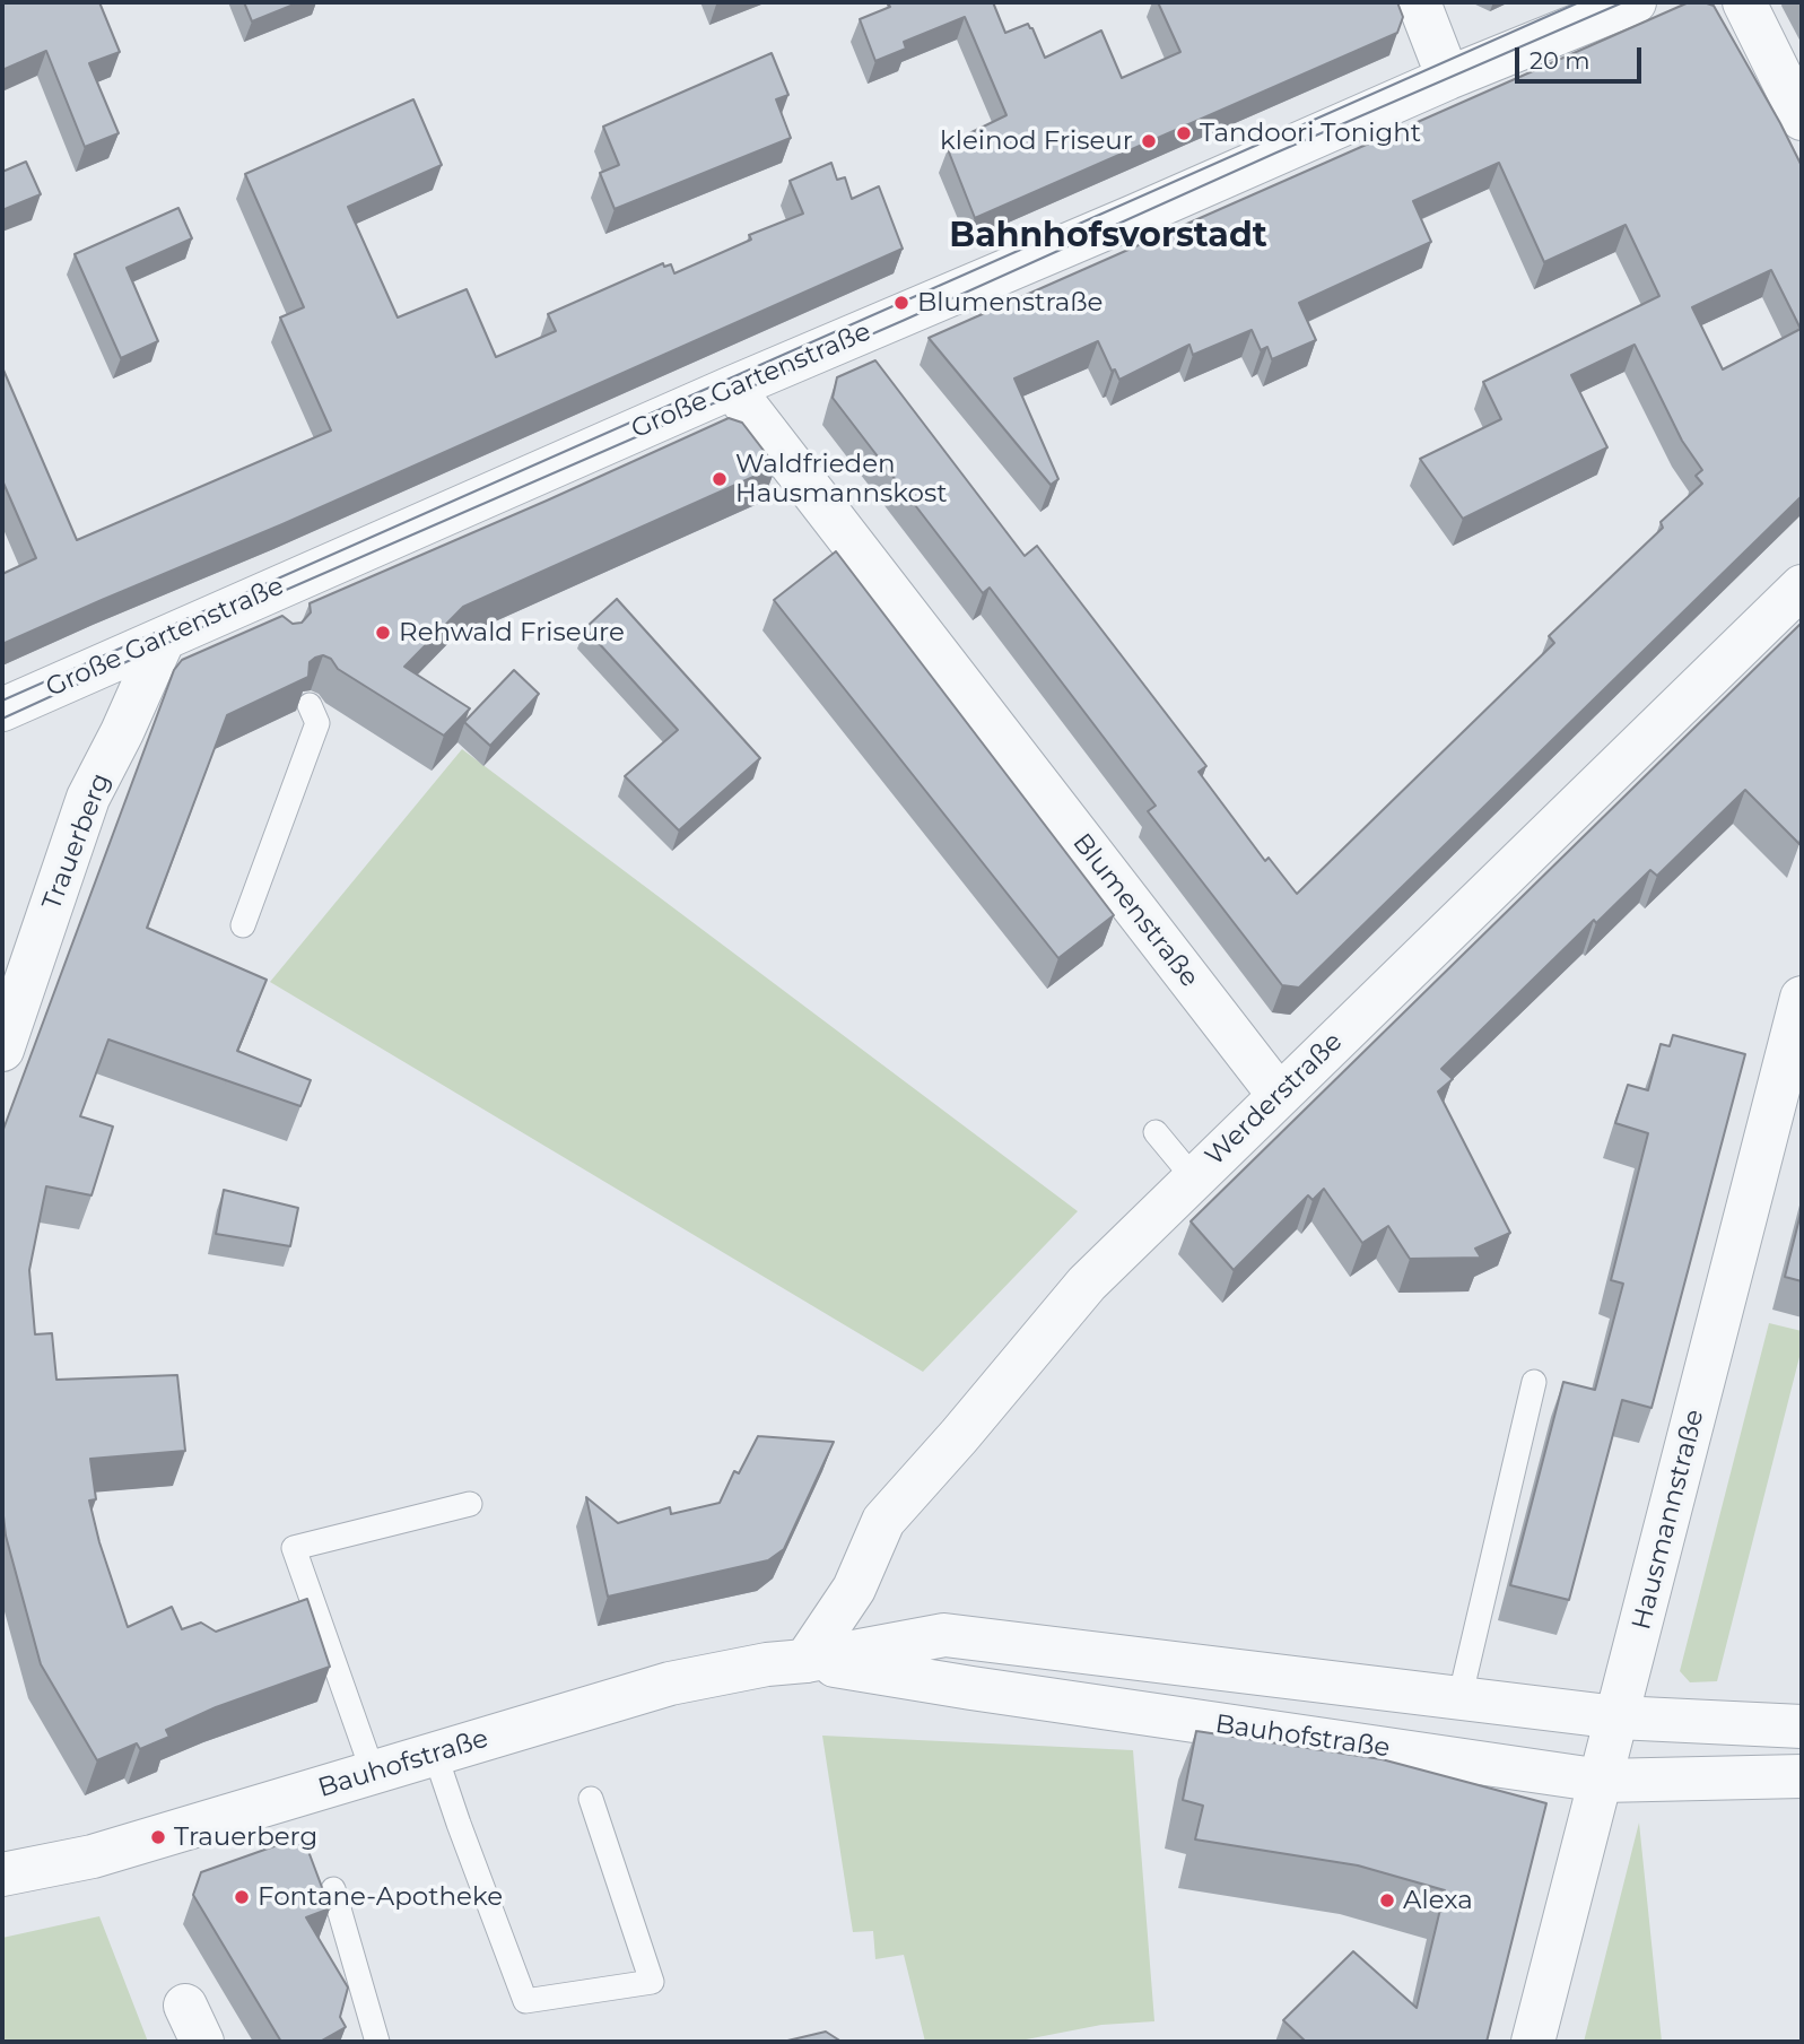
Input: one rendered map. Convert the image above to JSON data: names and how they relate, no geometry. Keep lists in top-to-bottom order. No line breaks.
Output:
{"streets":{"street":["Große Gartenstraße","Trauerberg","Blumenstraße","Werderstraße","Hausmannstraße","Bauhofstraße"]},"crossings":[["Große Gartenstraße","Trauerberg"],["Große Gartenstraße","Blumenstraße"],["Blumenstraße","Werderstraße"],["Werderstraße","Bauhofstraße"],["Hausmannstraße","Bauhofstraße"]],"districts":["Bahnhofsvorstadt"],"places":["Tandoori Tonight","kleinod Friseur","Blumenstraße","Waldfrieden Hausmannskost","Rehwald Friseure","Trauerberg","Fontane-Apotheke","Alexa"],"scale_bar":"20 m"}
